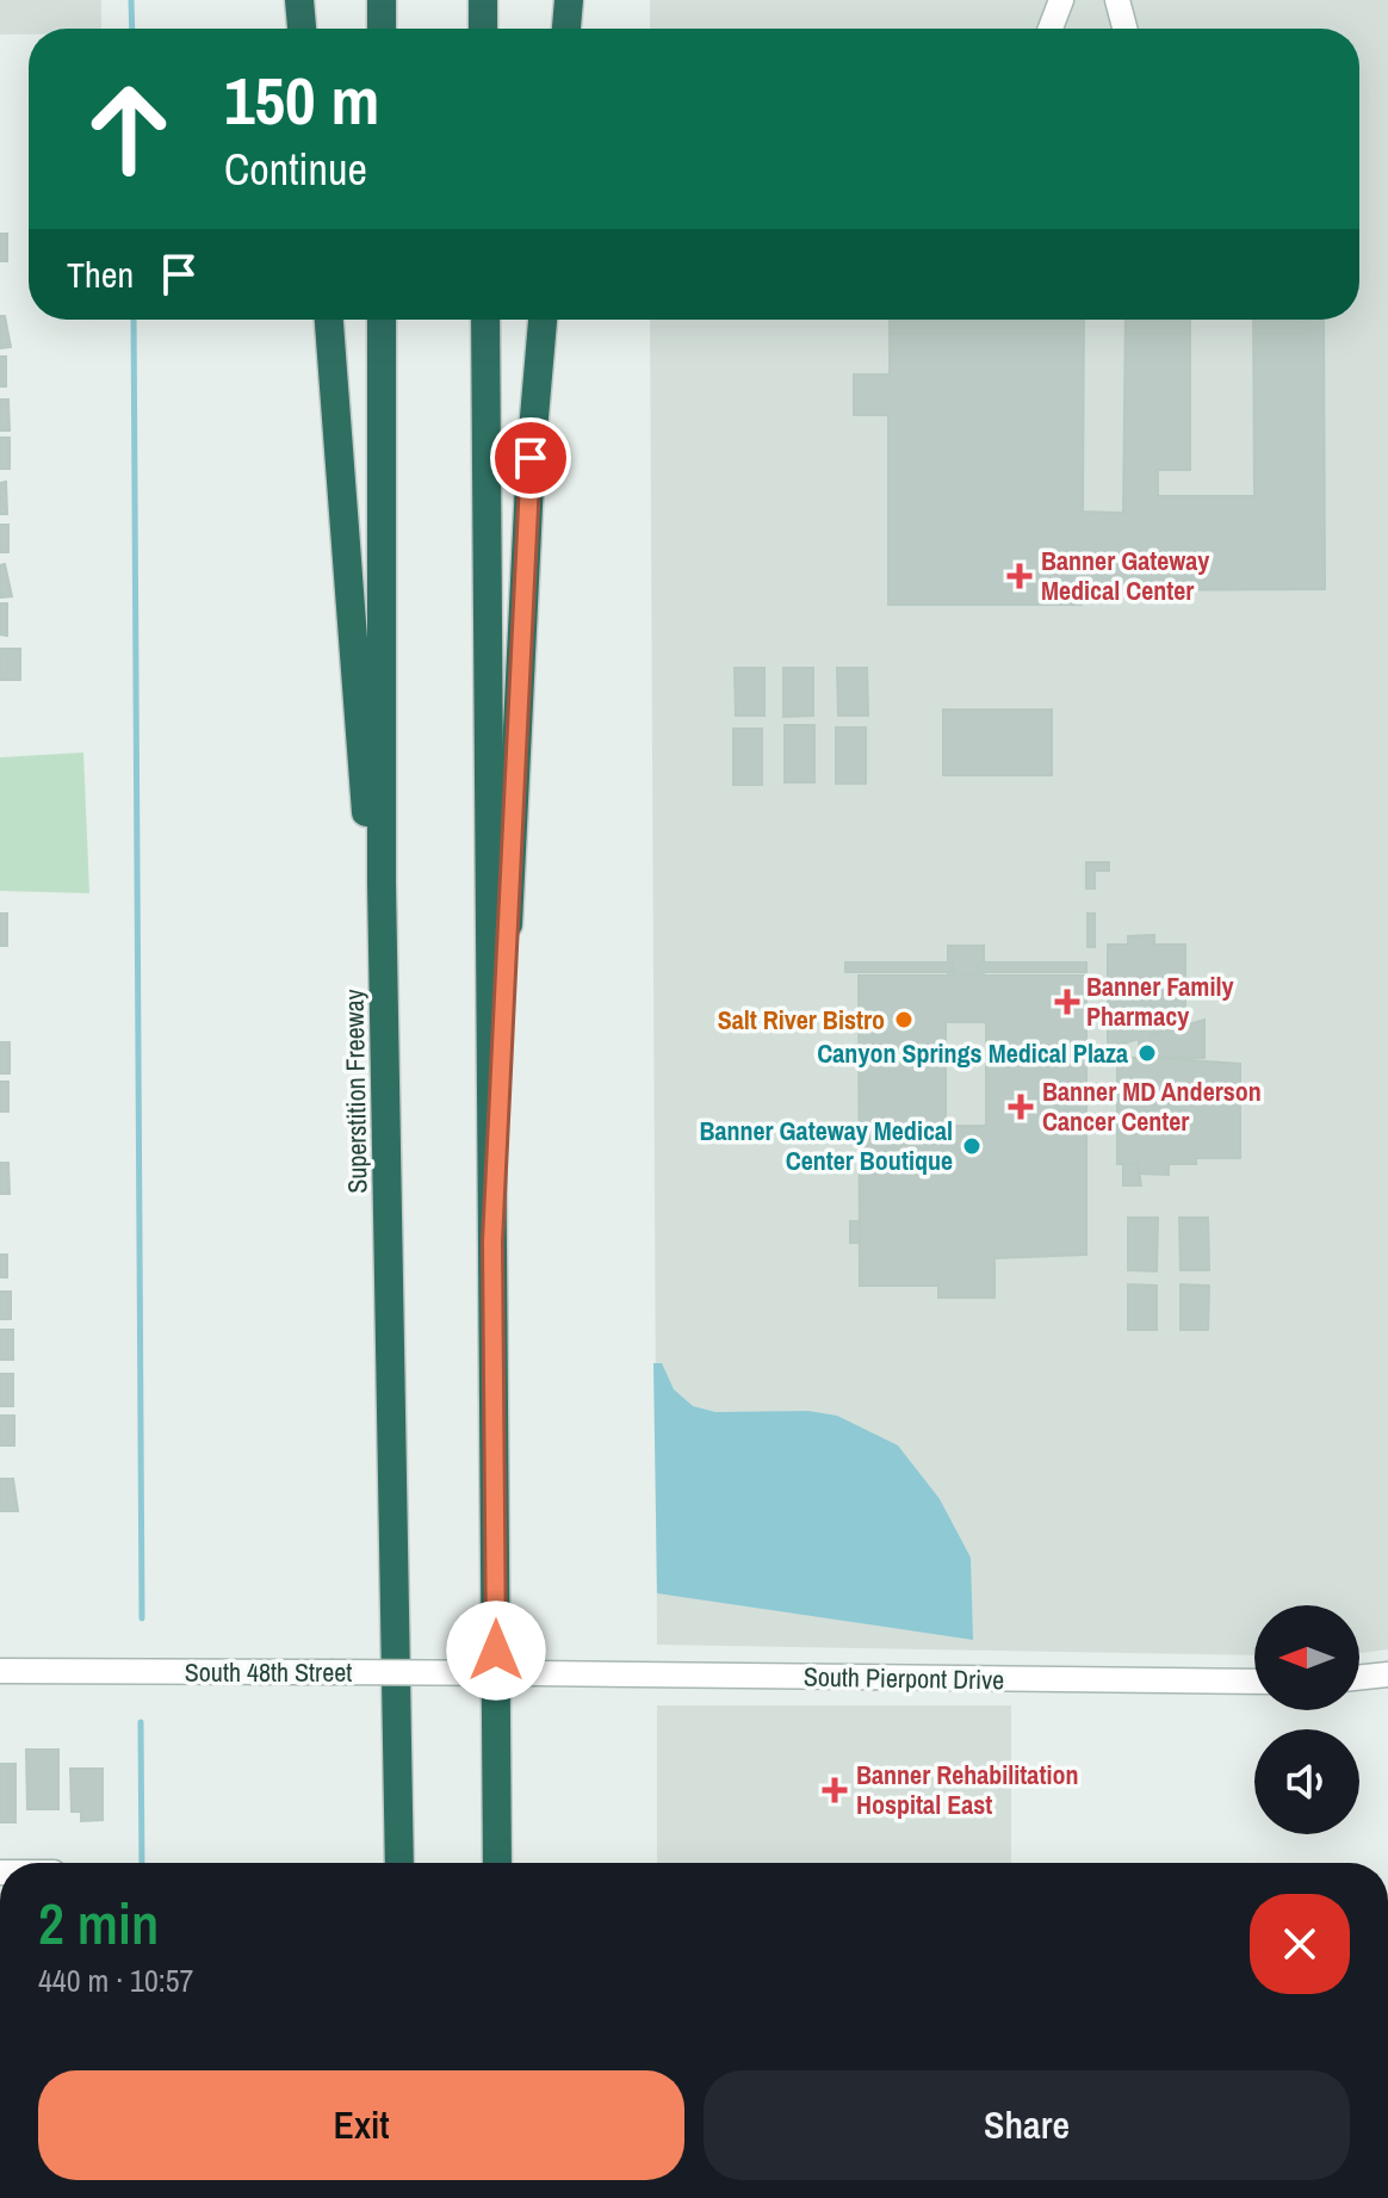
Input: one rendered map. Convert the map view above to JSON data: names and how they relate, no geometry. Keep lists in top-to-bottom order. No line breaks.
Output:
{"streets":{"highway":["Superstition Freeway"],"street":["South 48th Street","South Pierpont Drive"]},"crossings":[["South 48th Street","South Pierpont Drive"]],"places":{"health":["Banner Gateway Medical Center","Banner Family Pharmacy","Banner MD Anderson Cancer Center","Banner Rehabilitation Hospital East"],"other":["Salt River Bistro","Canyon Springs Medical Plaza","Banner Gateway Medical Center Boutique"]},"north":"left","page":{"turn":["150 m","Continue"],"then":"Then","heading":["2 min","440 m · 10:57"],"buttons":["Exit","Share"]}}
